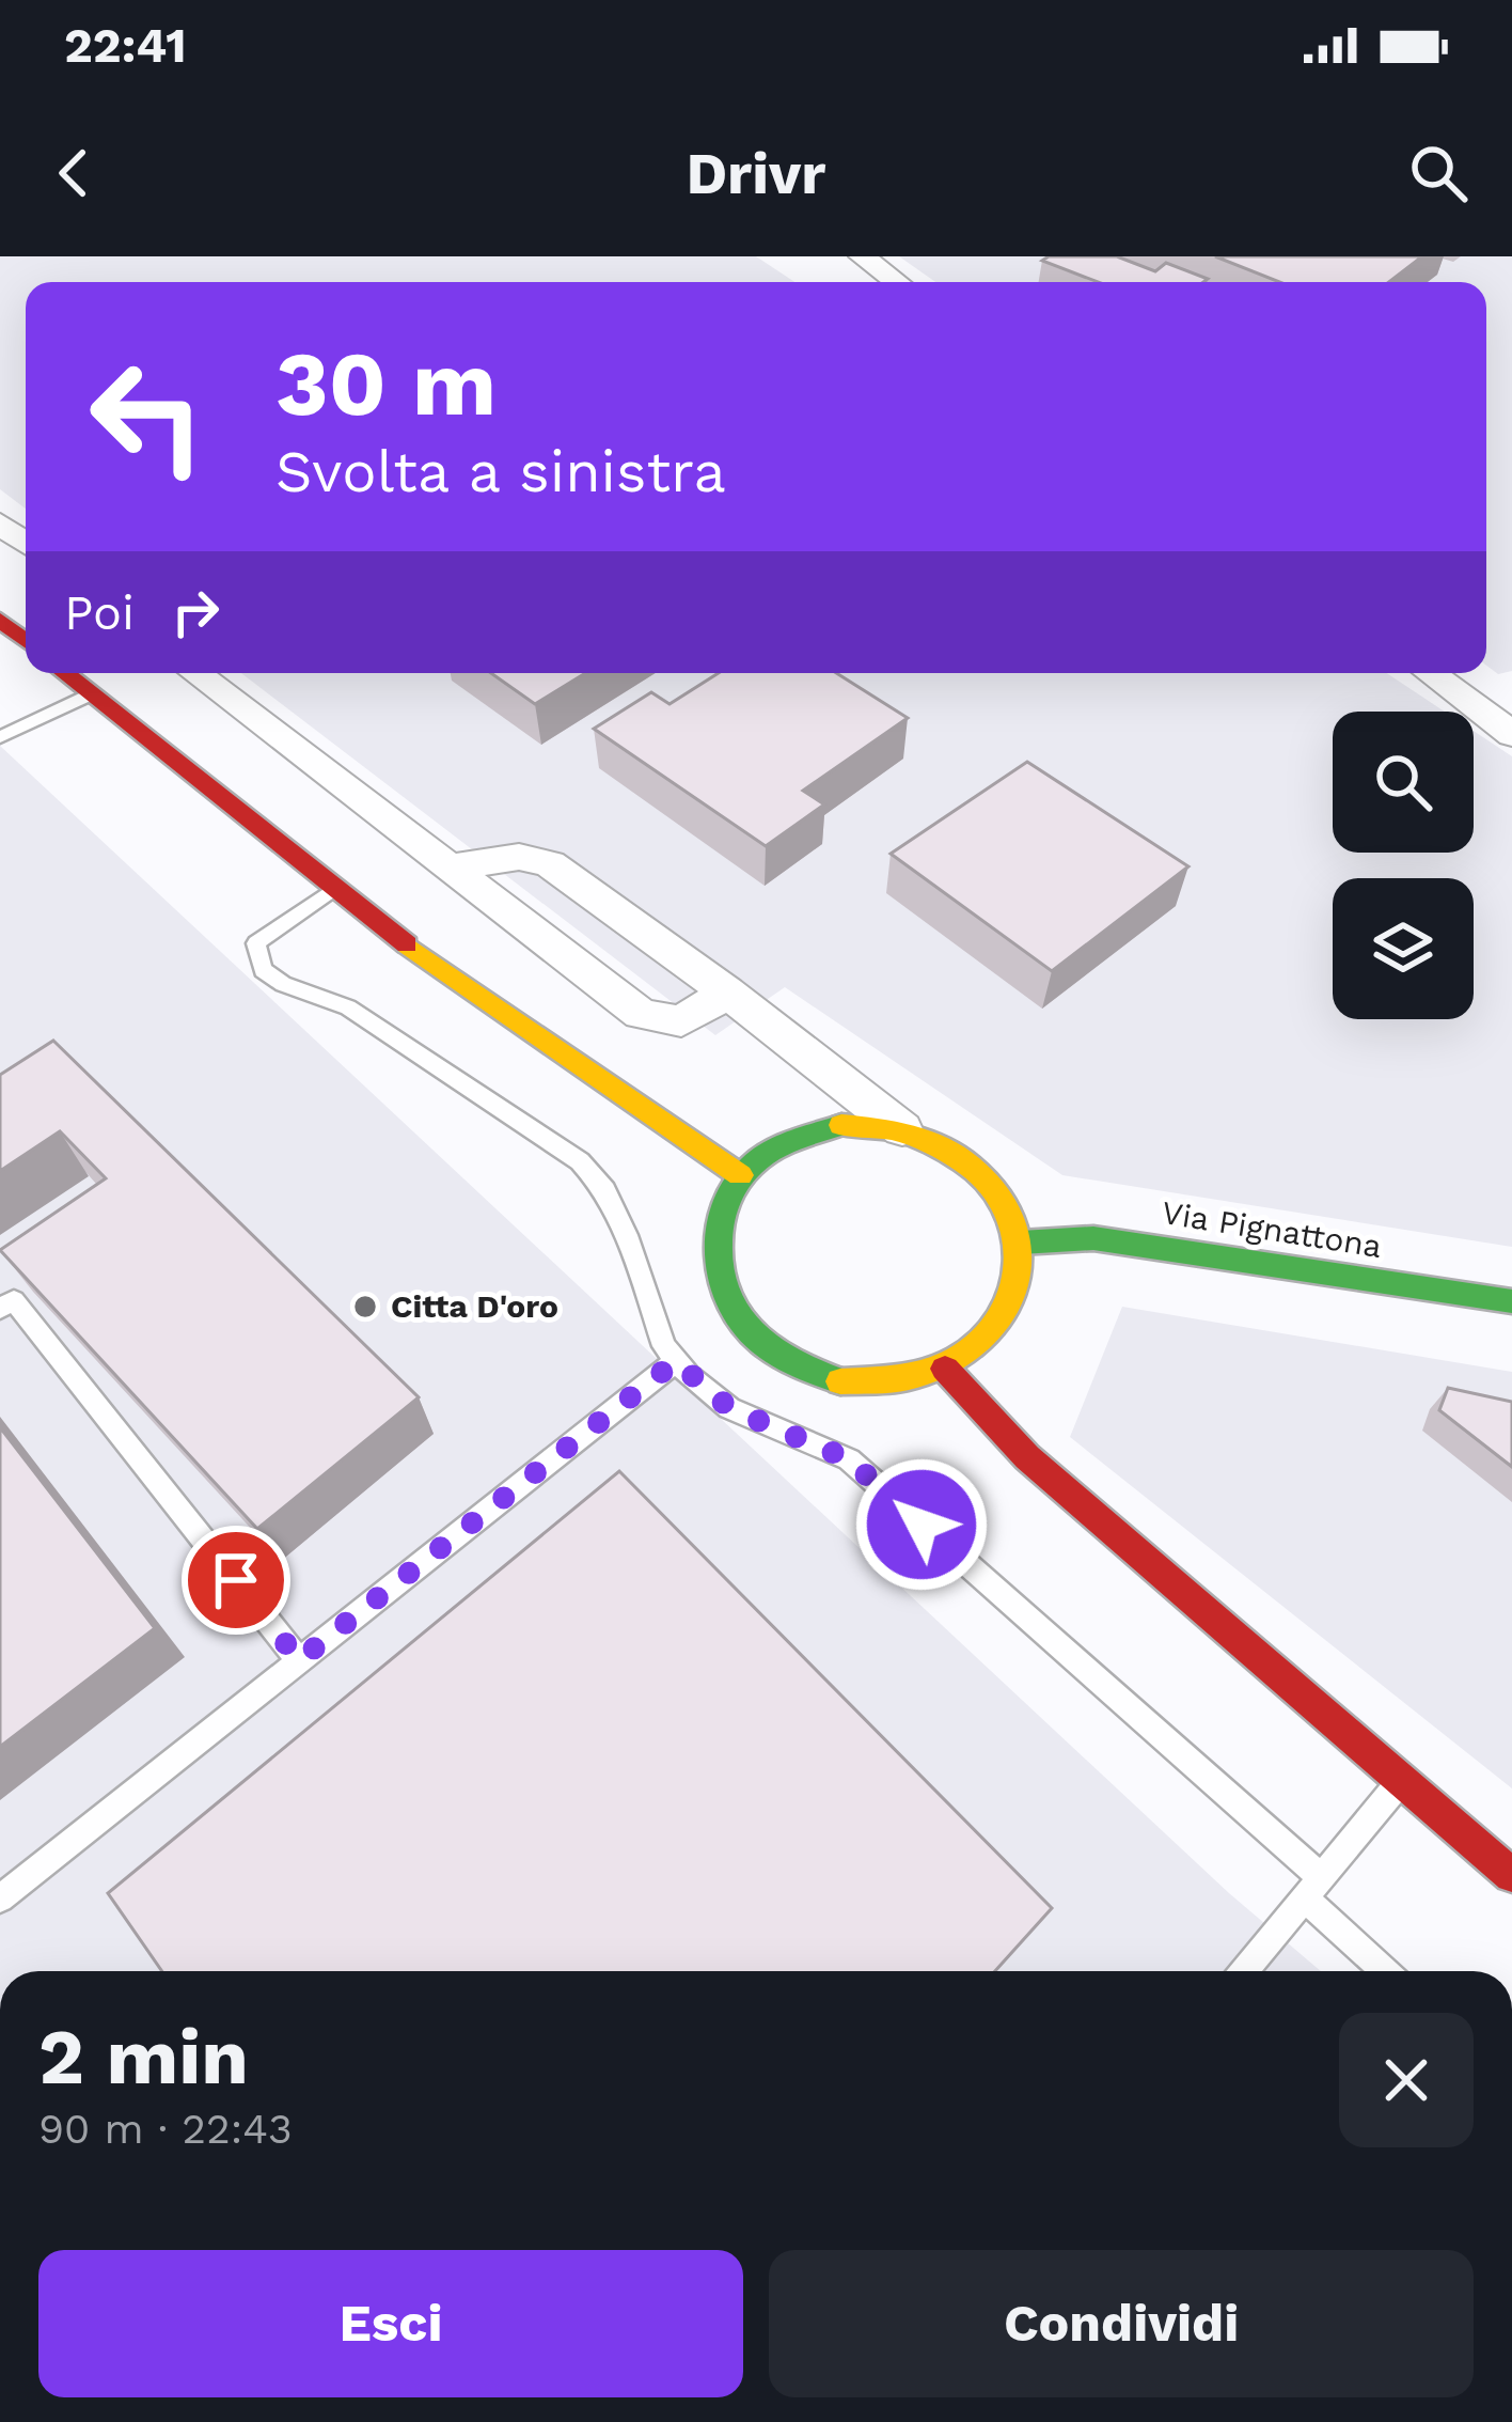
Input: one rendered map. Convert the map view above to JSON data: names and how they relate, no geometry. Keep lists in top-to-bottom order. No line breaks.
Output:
{"streets":{"main road":["Via Pignattona"]},"places":["Citta D'oro"],"page":{"status":"22:41","header":"Drivr","turn":["30 m","Svolta a sinistra"],"then":"Poi","heading":["2 min","90 m · 22:43"],"buttons":["Esci","Condividi"]}}
